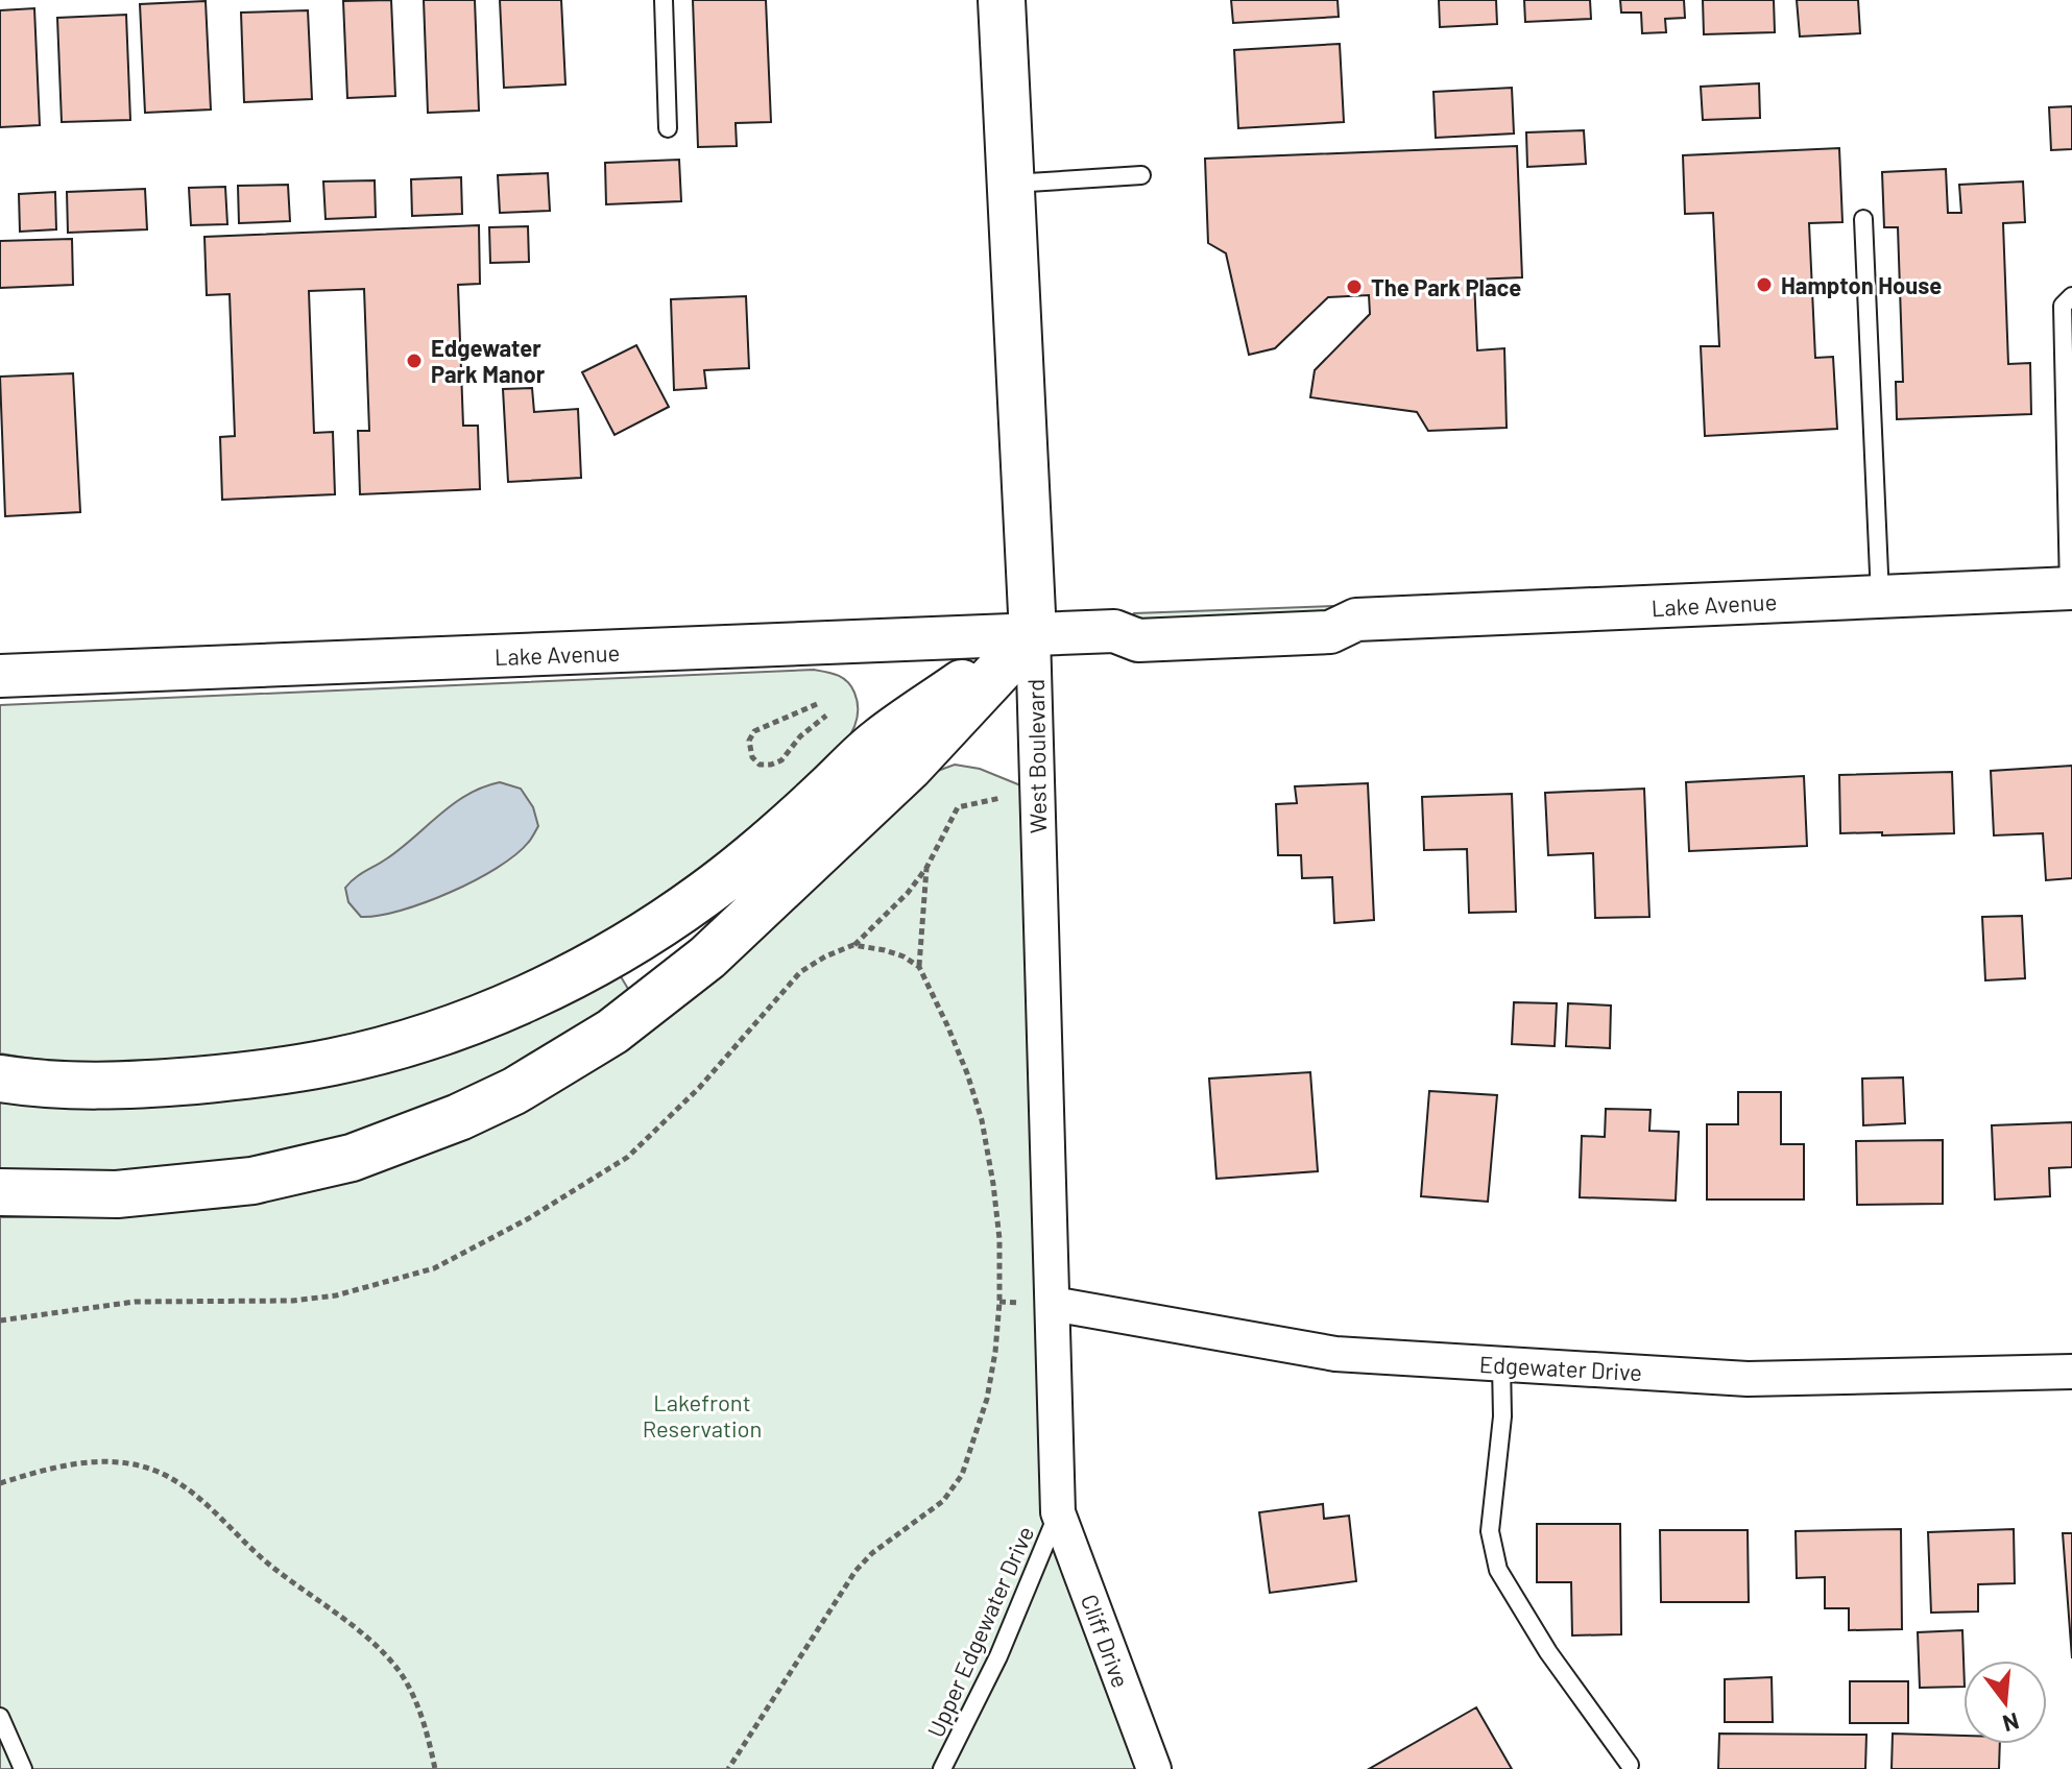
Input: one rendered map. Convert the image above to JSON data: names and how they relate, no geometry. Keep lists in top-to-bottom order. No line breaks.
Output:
{"streets":{"main road":["West Boulevard"],"street":["Lake Avenue","Edgewater Drive","Cliff Drive"],"lane":["Upper Edgewater Drive"]},"crossings":[["Lake Avenue","West Boulevard"],["West Boulevard","Edgewater Drive"],["West Boulevard","Upper Edgewater Drive"],["West Boulevard","Cliff Drive"],["Upper Edgewater Drive","Cliff Drive"]],"parks":["Lakefront Reservation"],"places":["Hampton House","The Park Place","Edgewater Park Manor"],"north":"bottom"}
